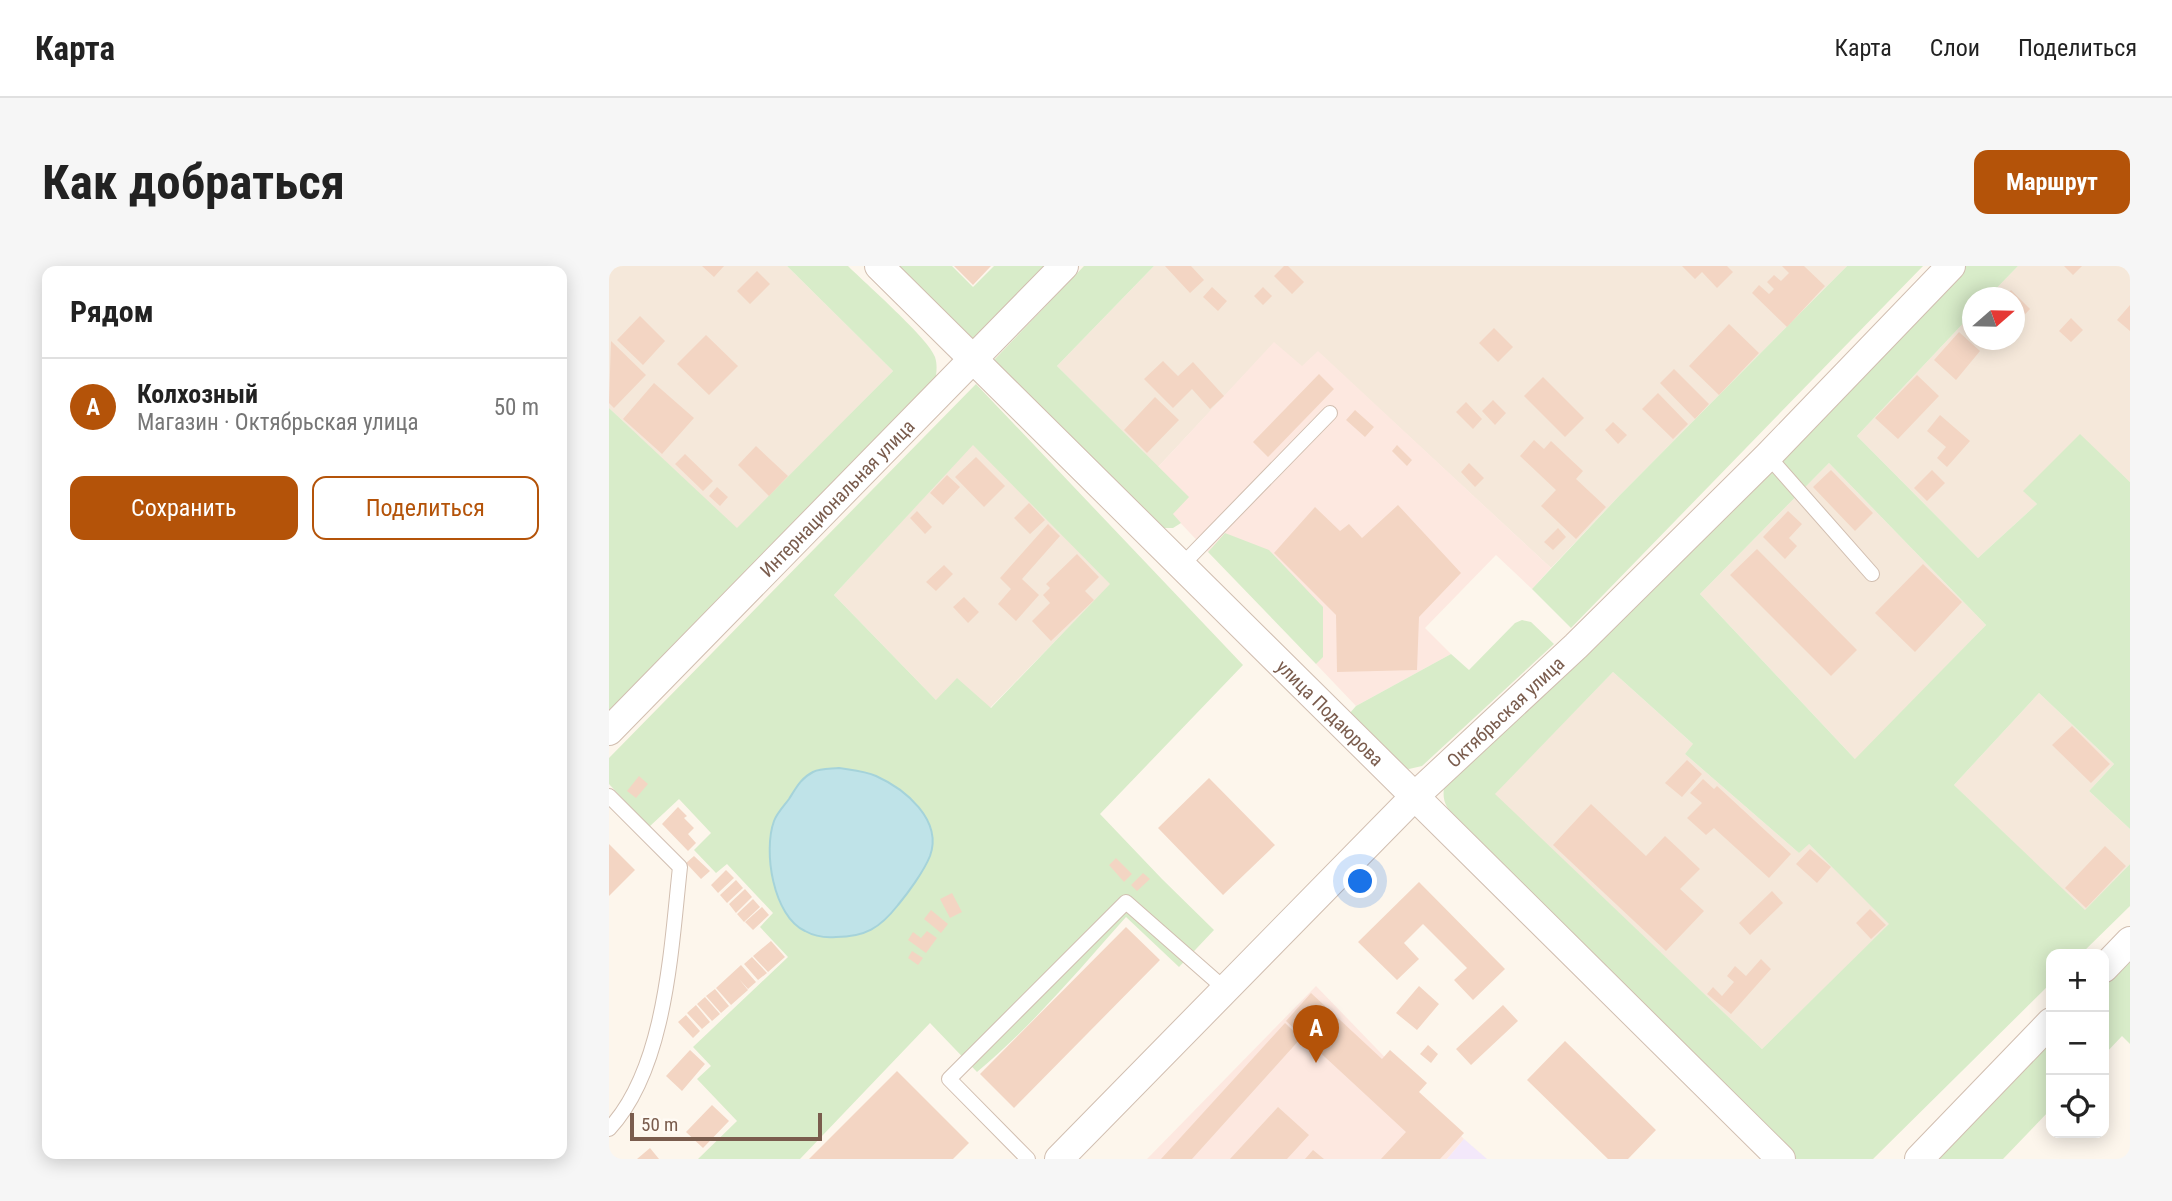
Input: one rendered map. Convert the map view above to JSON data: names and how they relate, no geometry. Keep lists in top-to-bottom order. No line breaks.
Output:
{"streets":{"street":["Интернациональная улица","улица Подаюрова","Октябрьская улица"]},"crossings":[["Интернациональная улица","улица Подаюрова"],["улица Подаюрова","Октябрьская улица"]],"scale_bar":"50 m","north":"right","page":{"header":"Карта","nav":["Карта","Слои","Поделиться"],"buttons":["Маршрут",["Сохранить","Поделиться"]],"title":"Как добраться","heading":"Рядом","list":[{"mark":"A","name":"Колхозный","note":"Магазин · Октябрьская улица","value":"50 m"}],"map_buttons":["+","−"],"pins":"A","scale":"50 m"}}
